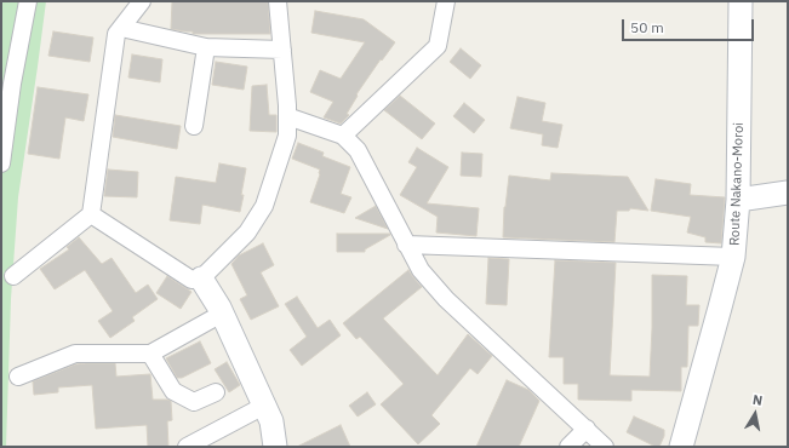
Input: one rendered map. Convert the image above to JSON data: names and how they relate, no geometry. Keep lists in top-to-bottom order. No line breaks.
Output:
{"streets":{"main road":["Route Nakano-Moroi"]},"scale_bar":"50 m","north":"top"}
